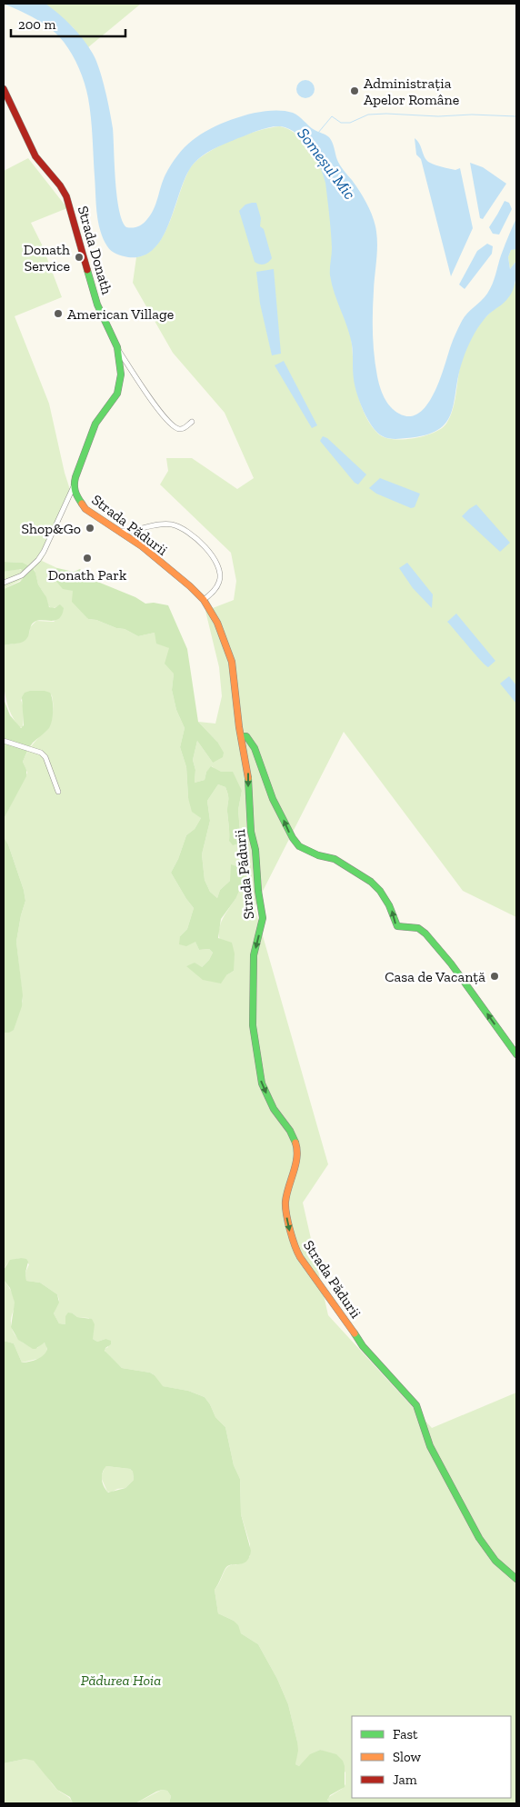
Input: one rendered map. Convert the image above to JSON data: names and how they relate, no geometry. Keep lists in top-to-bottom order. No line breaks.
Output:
{"streets":{"street":["Strada Donath","Strada Pădurii"]},"crossings":[["Strada Donath","Strada Pădurii"]],"one_way":["Strada Pădurii"],"water":["Someșul Mic"],"parks":["Pădurea Hoia"],"places":["Administrația Apelor Române","Donath Service","American Village","Shop&Go","Donath Park","Casa de Vacanță"],"legend":["Fast","Slow","Jam"],"scale_bar":"200 m"}
